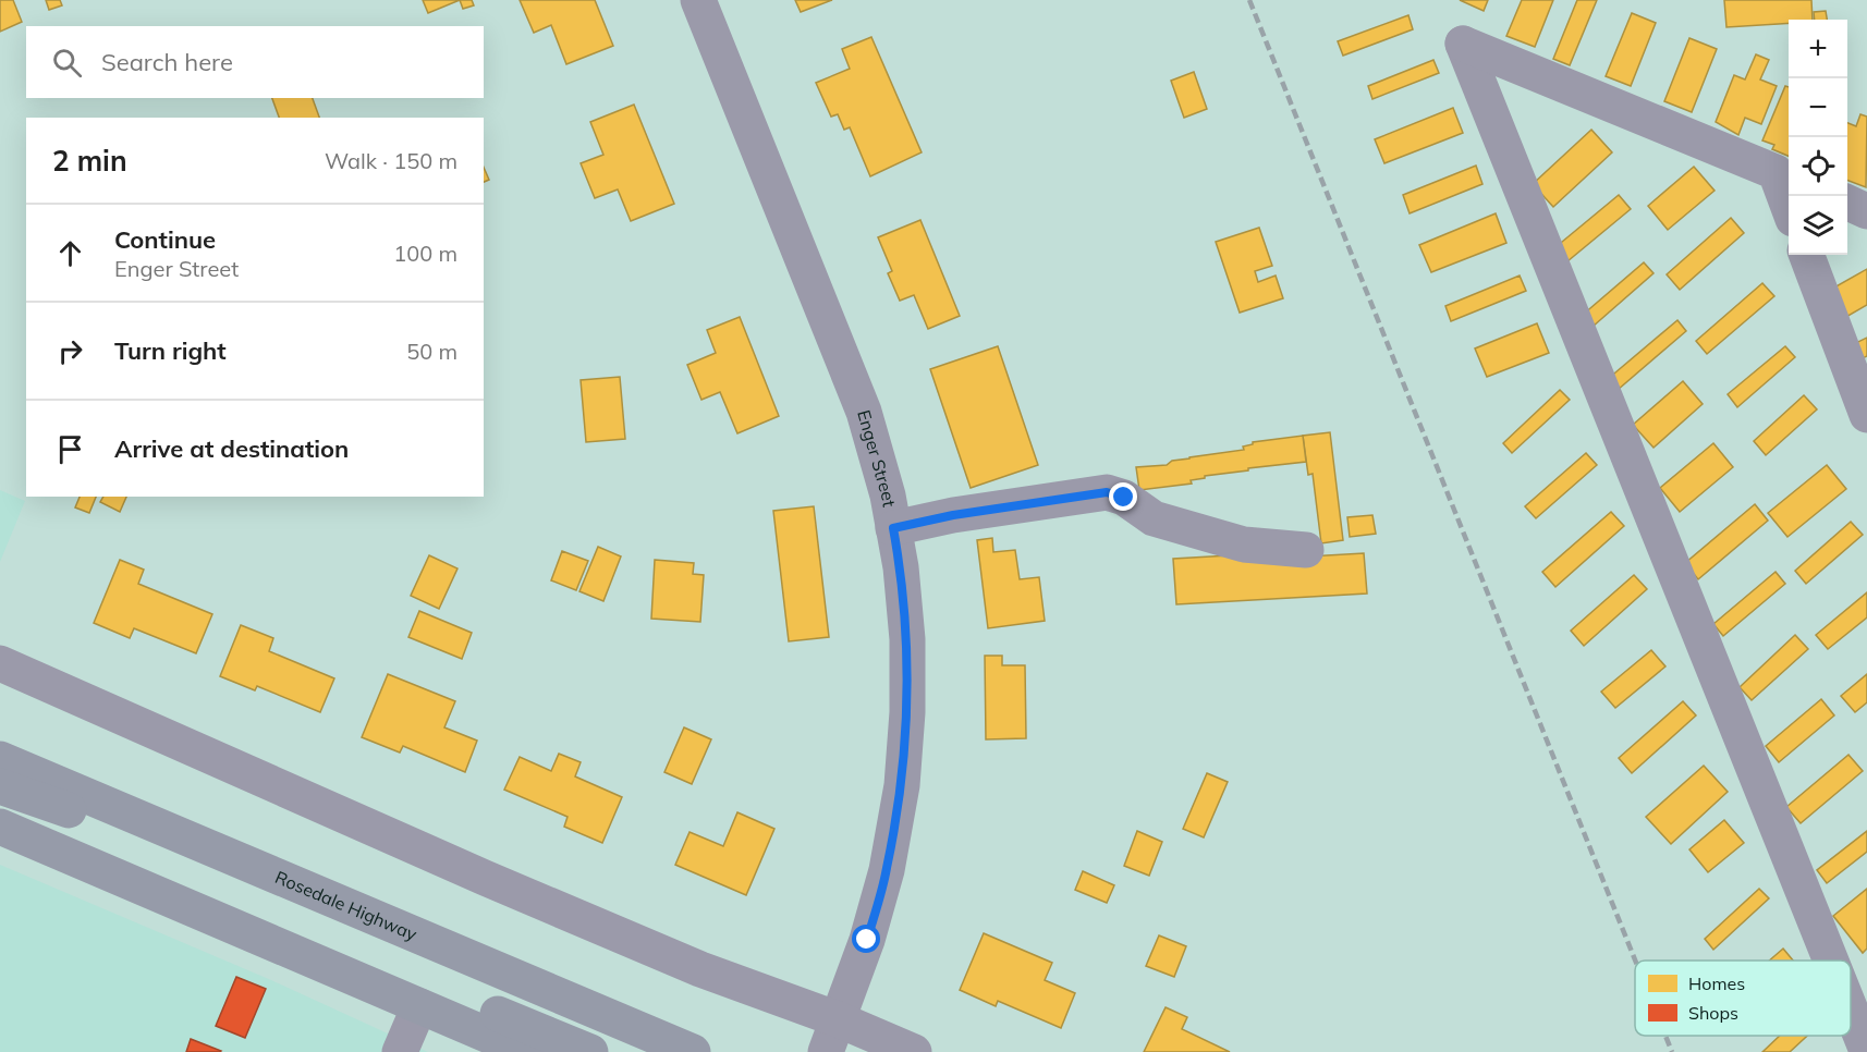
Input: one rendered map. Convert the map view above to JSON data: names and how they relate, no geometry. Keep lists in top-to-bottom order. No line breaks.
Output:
{"streets":{"main road":["Rosedale Highway"],"street":["Enger Street"]},"legend":["Homes","Shops"],"page":{"map_buttons":["+","−"],"search":"Search here","heading":["2 min","Walk · 150 m"],"list":[["Continue","Enger Street","100 m"],["Turn right","50 m"],"Arrive at destination"]}}
